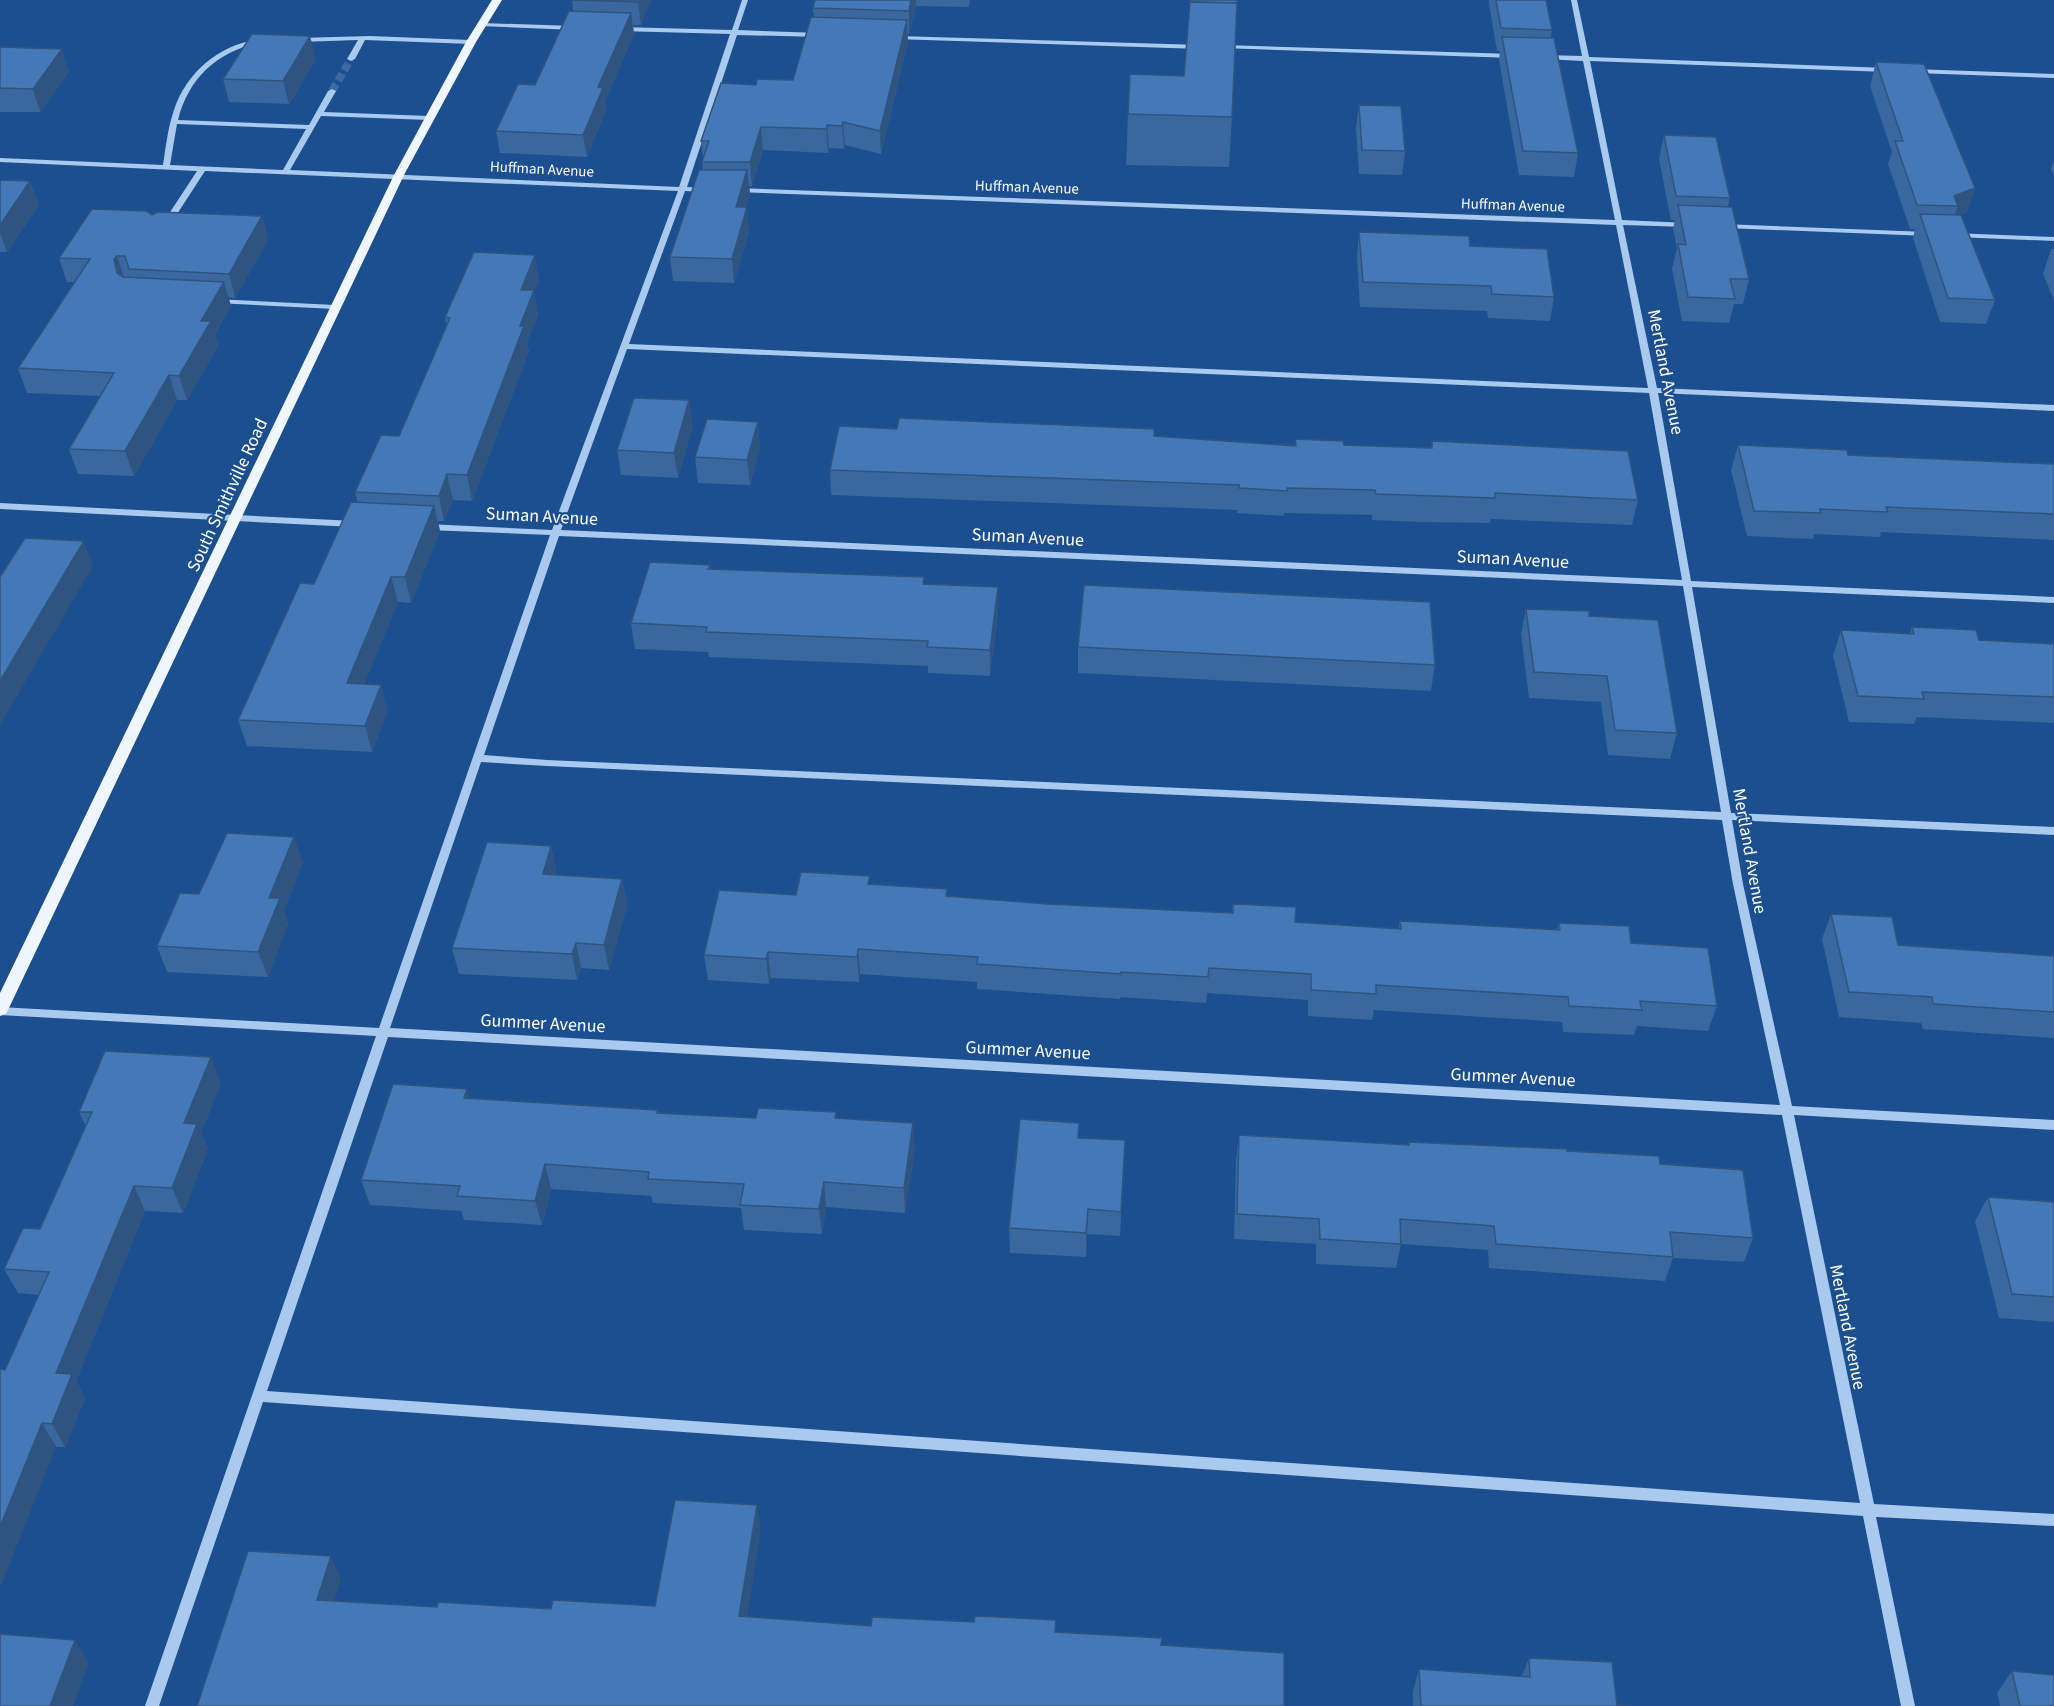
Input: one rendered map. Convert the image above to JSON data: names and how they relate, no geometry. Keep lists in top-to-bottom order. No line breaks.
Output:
{"streets":{"main road":["South Smithville Road"],"street":["Huffman Avenue","Mertland Avenue","Suman Avenue","Gummer Avenue"]},"crossings":[["Huffman Avenue","Mertland Avenue"],["Huffman Avenue","South Smithville Road"],["Mertland Avenue","Suman Avenue"],["Mertland Avenue","Gummer Avenue"],["South Smithville Road","Gummer Avenue"]]}
